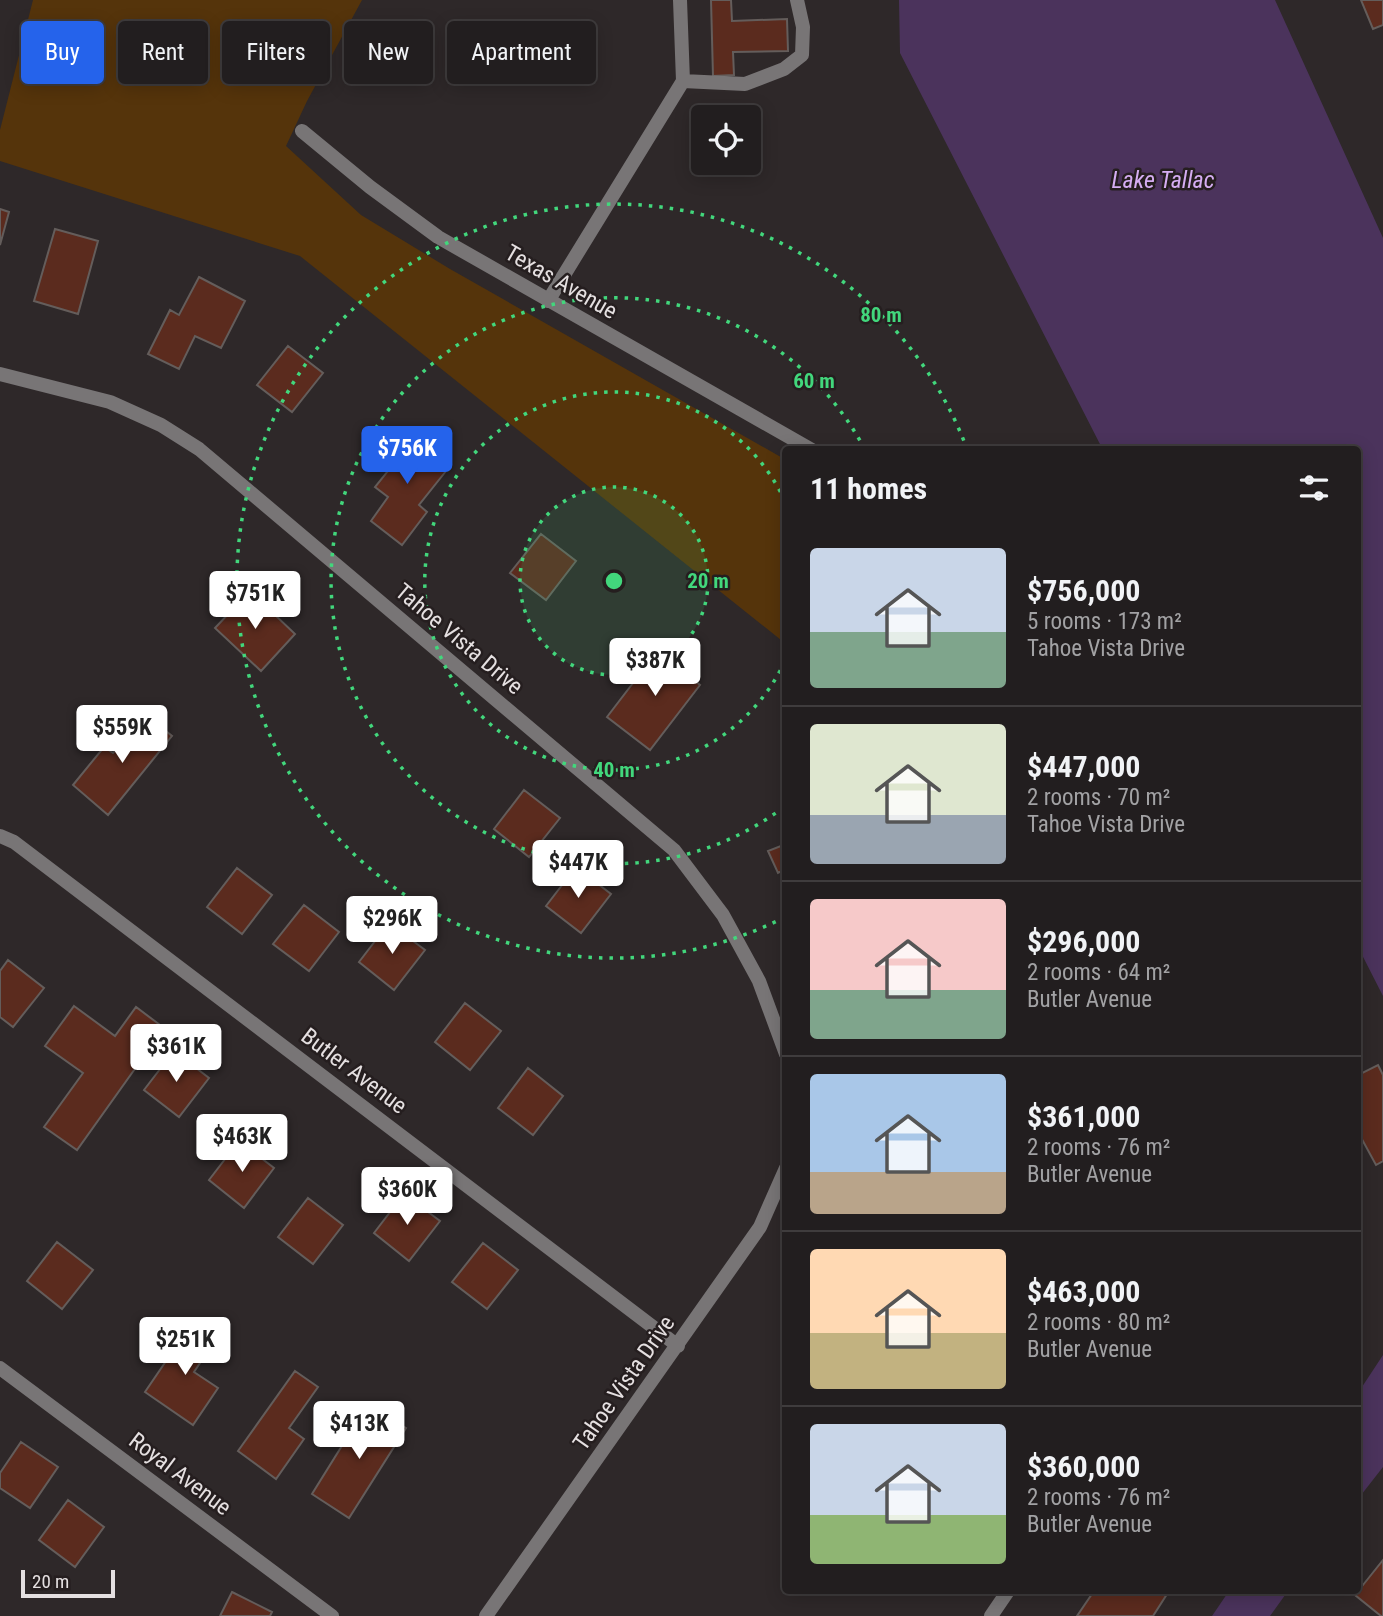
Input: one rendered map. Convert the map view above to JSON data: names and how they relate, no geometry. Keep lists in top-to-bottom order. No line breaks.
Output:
{"streets":{"street":["Texas Avenue","Tahoe Vista Drive","Butler Avenue","Royal Avenue"]},"crossings":[["Tahoe Vista Drive","Butler Avenue"]],"water":["Lake Tallac"],"scale_bar":"20 m","page":{"chip":["Buy","Rent","Filters","New","Apartment"],"price":["$756K","$751K","$387K","$559K","$447K","$296K","$361K","$463K","$360K","$251K","$413K"],"heading":"11 homes","list":[{"name":"$756,000","note":"5 rooms · 173 m² · Tahoe Vista Drive"},{"name":"$447,000","note":"2 rooms · 70 m² · Tahoe Vista Drive"},{"name":"$296,000","note":"2 rooms · 64 m² · Butler Avenue"},{"name":"$361,000","note":"2 rooms · 76 m² · Butler Avenue"},{"name":"$463,000","note":"2 rooms · 80 m² · Butler Avenue"},{"name":"$360,000","note":"2 rooms · 76 m² · Butler Avenue"}],"scale":"20 m"},"rings":["80 m","60 m","20 m","40 m"]}
